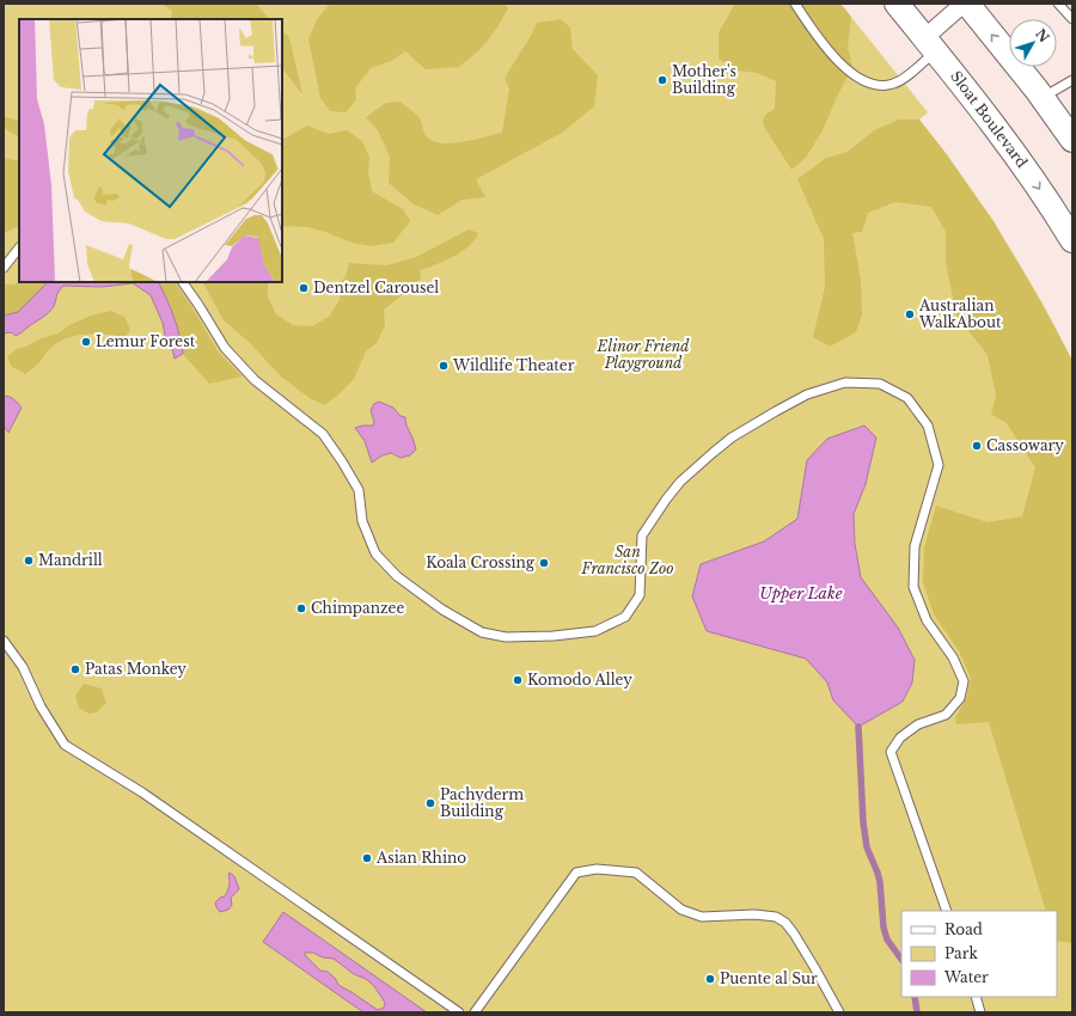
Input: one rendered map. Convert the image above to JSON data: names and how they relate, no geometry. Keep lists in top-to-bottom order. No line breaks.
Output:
{"streets":{"street":["Sloat Boulevard"]},"water":["Upper Lake"],"parks":["Elinor Friend Playground","San Francisco Zoo"],"places":["Mother's Building","Dentzel Carousel","Australian WalkAbout","Lemur Forest","Wildlife Theater","Cassowary","Mandrill","Koala Crossing","Chimpanzee","Patas Monkey","Komodo Alley","Pachyderm Building","Asian Rhino","Puente al Sur"],"legend":["Road","Park","Water"],"north":"top right"}
